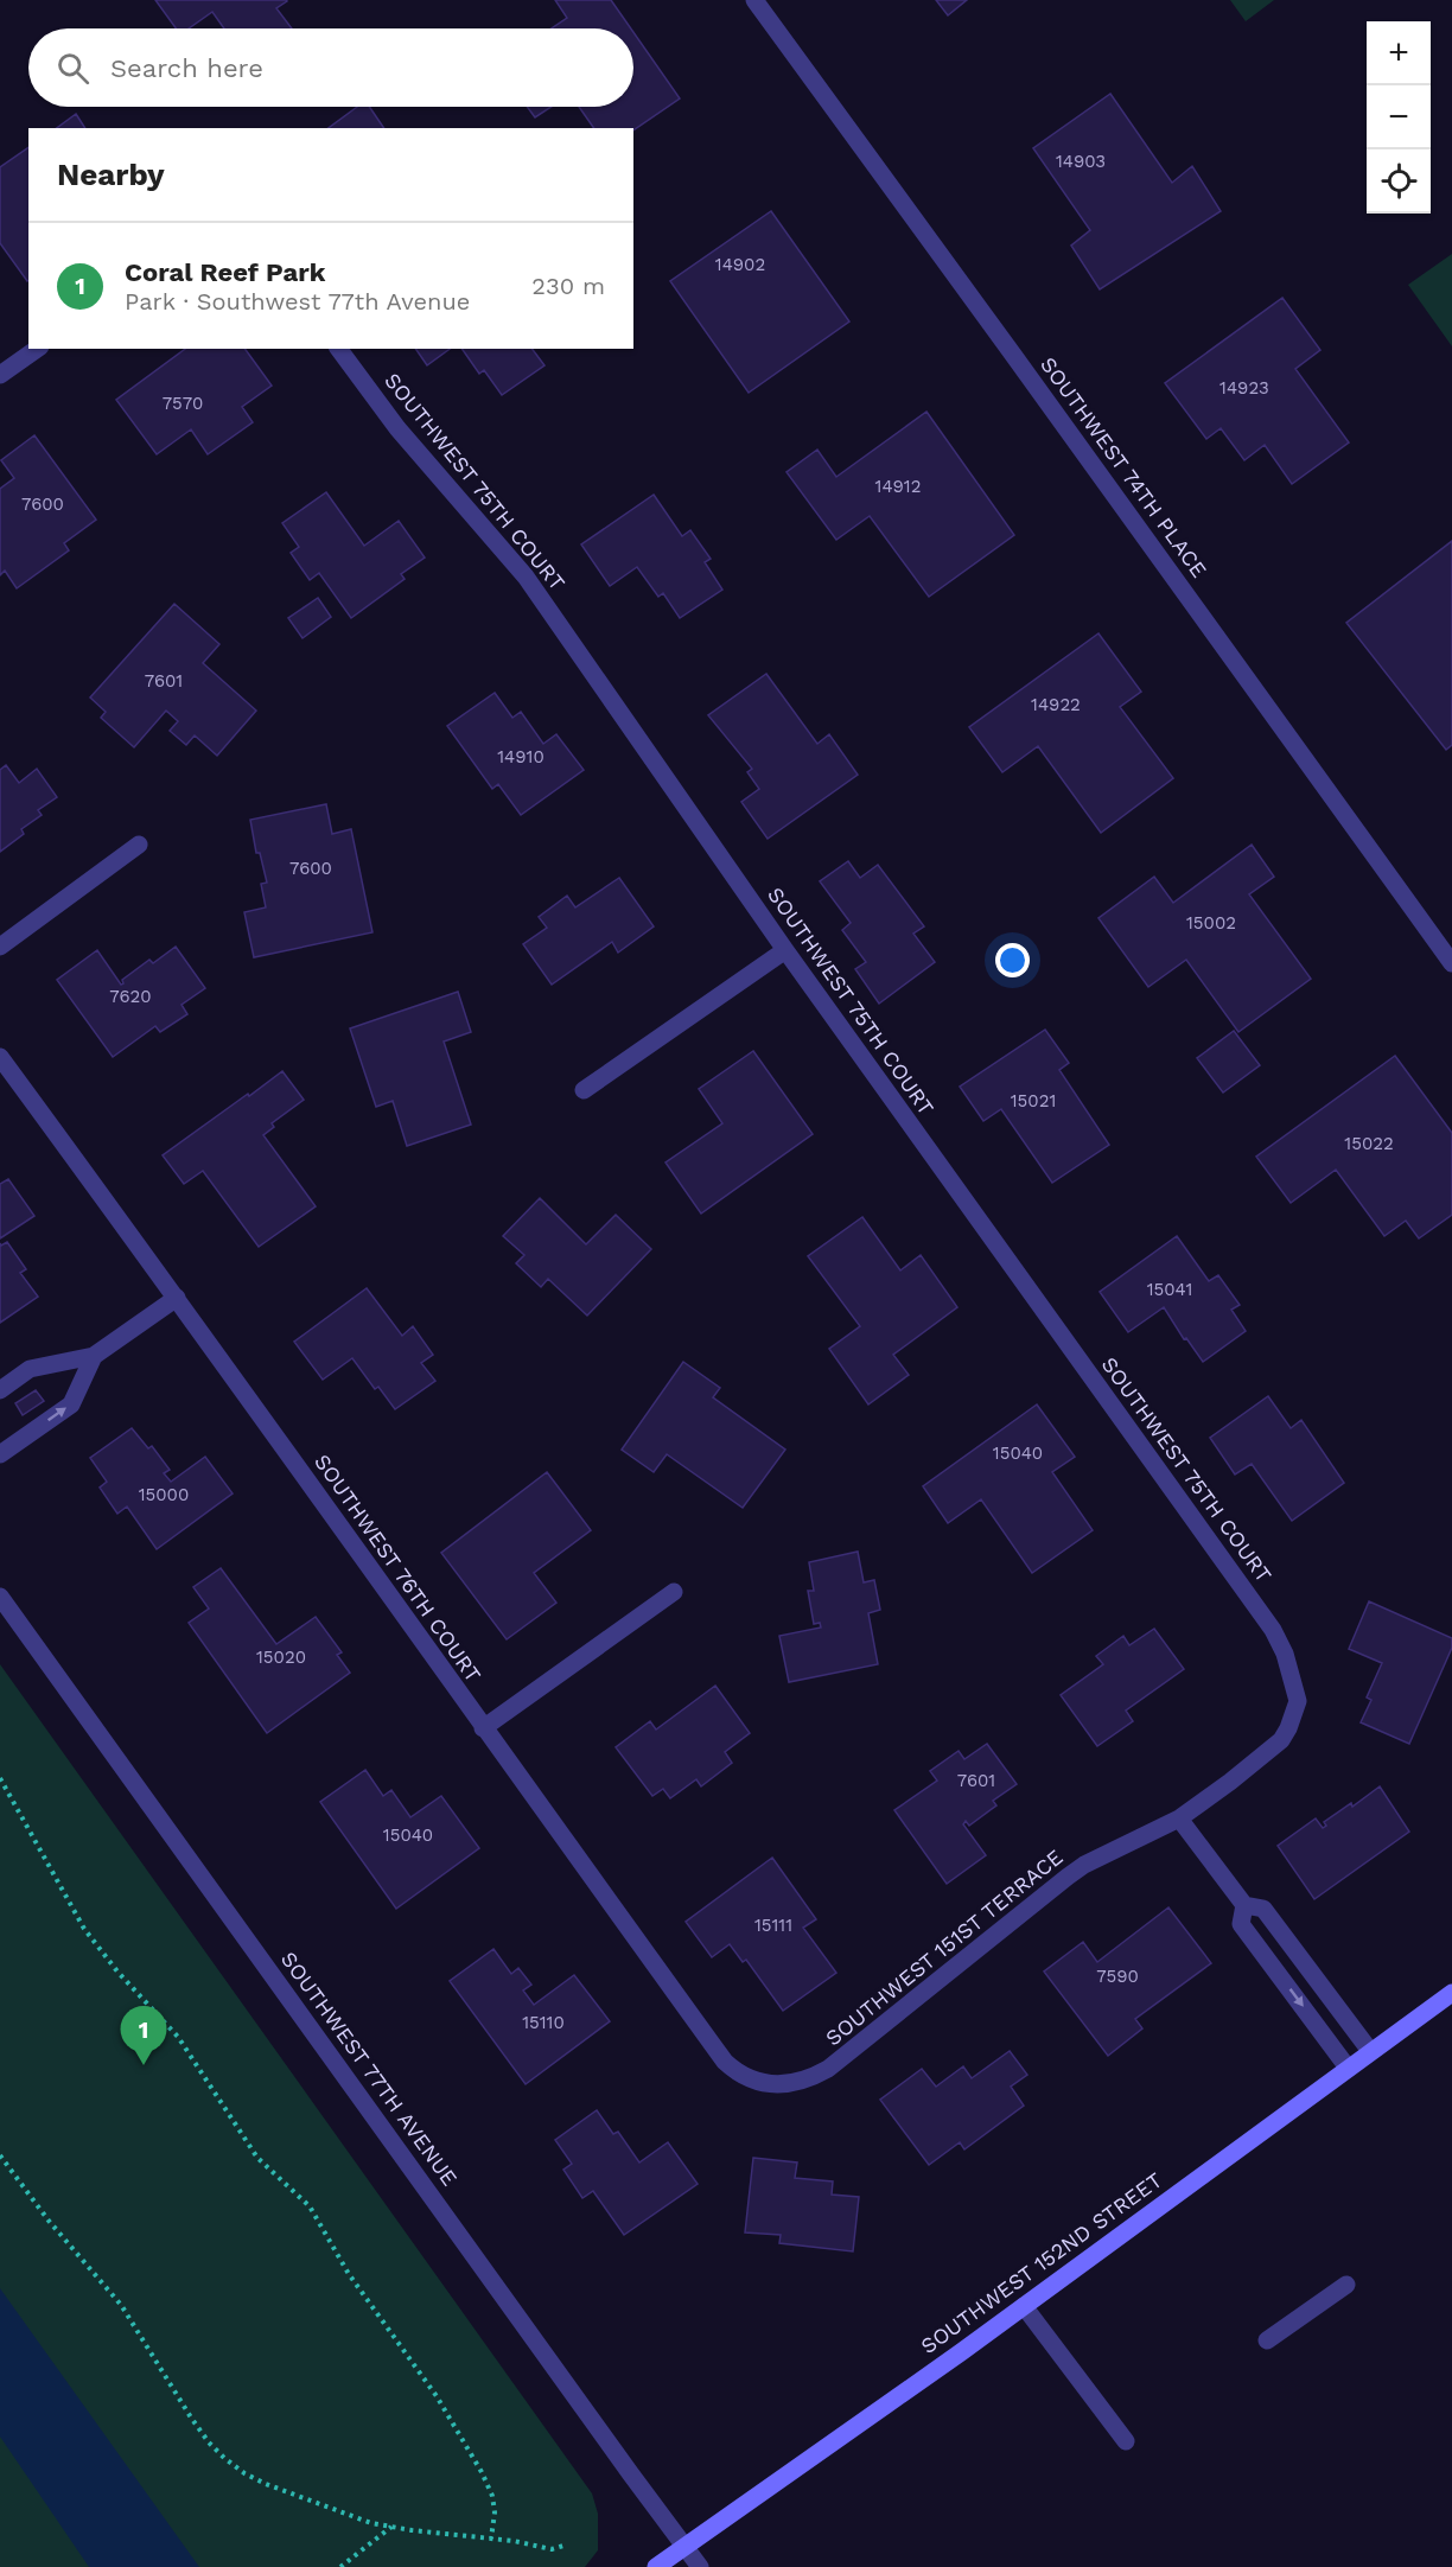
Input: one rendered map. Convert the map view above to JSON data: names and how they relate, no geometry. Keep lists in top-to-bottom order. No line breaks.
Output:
{"streets":{"main road":["SOUTHWEST 152ND STREET"],"street":["SOUTHWEST 74TH PLACE","SOUTHWEST 75TH COURT","SOUTHWEST 76TH COURT","SOUTHWEST 151ST TERRACE","SOUTHWEST 77TH AVENUE"]},"crossings":[["SOUTHWEST 75TH COURT","SOUTHWEST 151ST TERRACE"],["SOUTHWEST 76TH COURT","SOUTHWEST 151ST TERRACE"],["SOUTHWEST 77TH AVENUE","SOUTHWEST 152ND STREET"]],"house_numbers":["14903","14902","14923","7570","14912","7600","7601","14922","14910","7600","15002","7620","15021","15022","15041","15040","15000","15020","7601","15040","15111","7590","15110"],"page":{"map_buttons":["+","−"],"search":"Search here","heading":"Nearby","list":[{"mark":"1","name":"Coral Reef Park","note":"Park · Southwest 77th Avenue","value":"230 m"}],"pins":"1"}}
